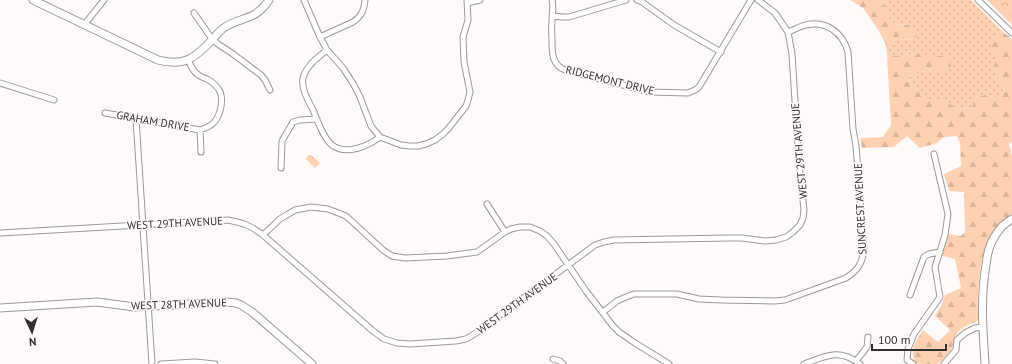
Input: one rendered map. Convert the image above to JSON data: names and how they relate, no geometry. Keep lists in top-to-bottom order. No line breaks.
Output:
{"streets":{"street":["RIDGEMONT DRIVE","GRAHAM DRIVE","WEST 29TH AVENUE","SUNCREST AVENUE","WEST 28TH AVENUE"]},"crossings":[["WEST 29TH AVENUE","SUNCREST AVENUE"]],"scale_bar":"100 m","north":"bottom"}
